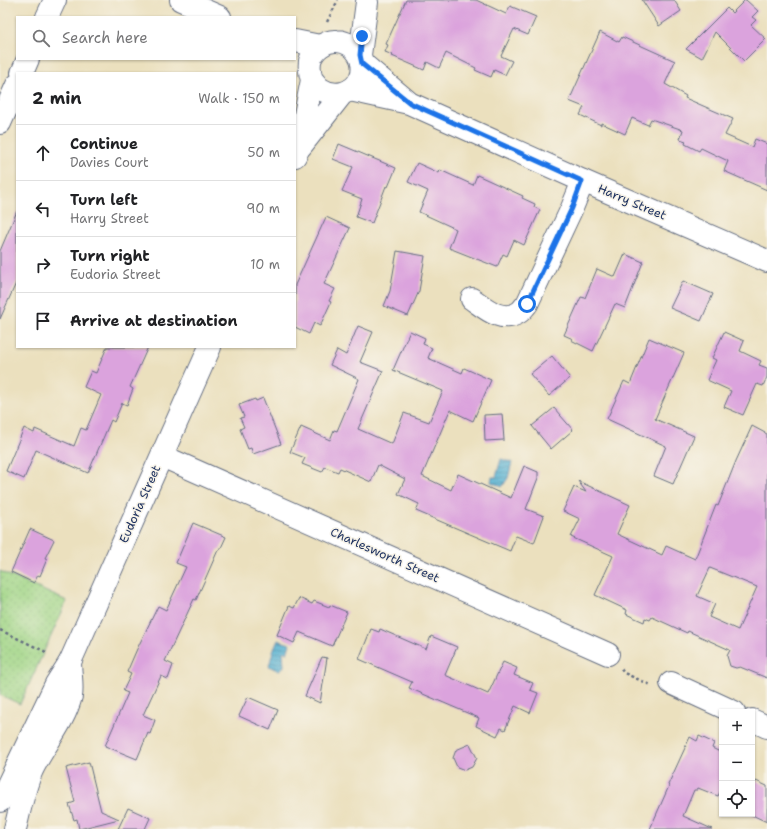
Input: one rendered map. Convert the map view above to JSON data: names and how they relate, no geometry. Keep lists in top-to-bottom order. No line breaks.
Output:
{"streets":{"street":["Harry Street","Eudoria Street","Charlesworth Street"]},"crossings":[["Eudoria Street","Charlesworth Street"]],"page":{"search":"Search here","heading":["2 min","Walk · 150 m"],"list":[["Continue","Davies Court","50 m"],["Turn left","Harry Street","90 m"],["Turn right","Eudoria Street","10 m"],"Arrive at destination"],"map_buttons":["+","−"]}}
